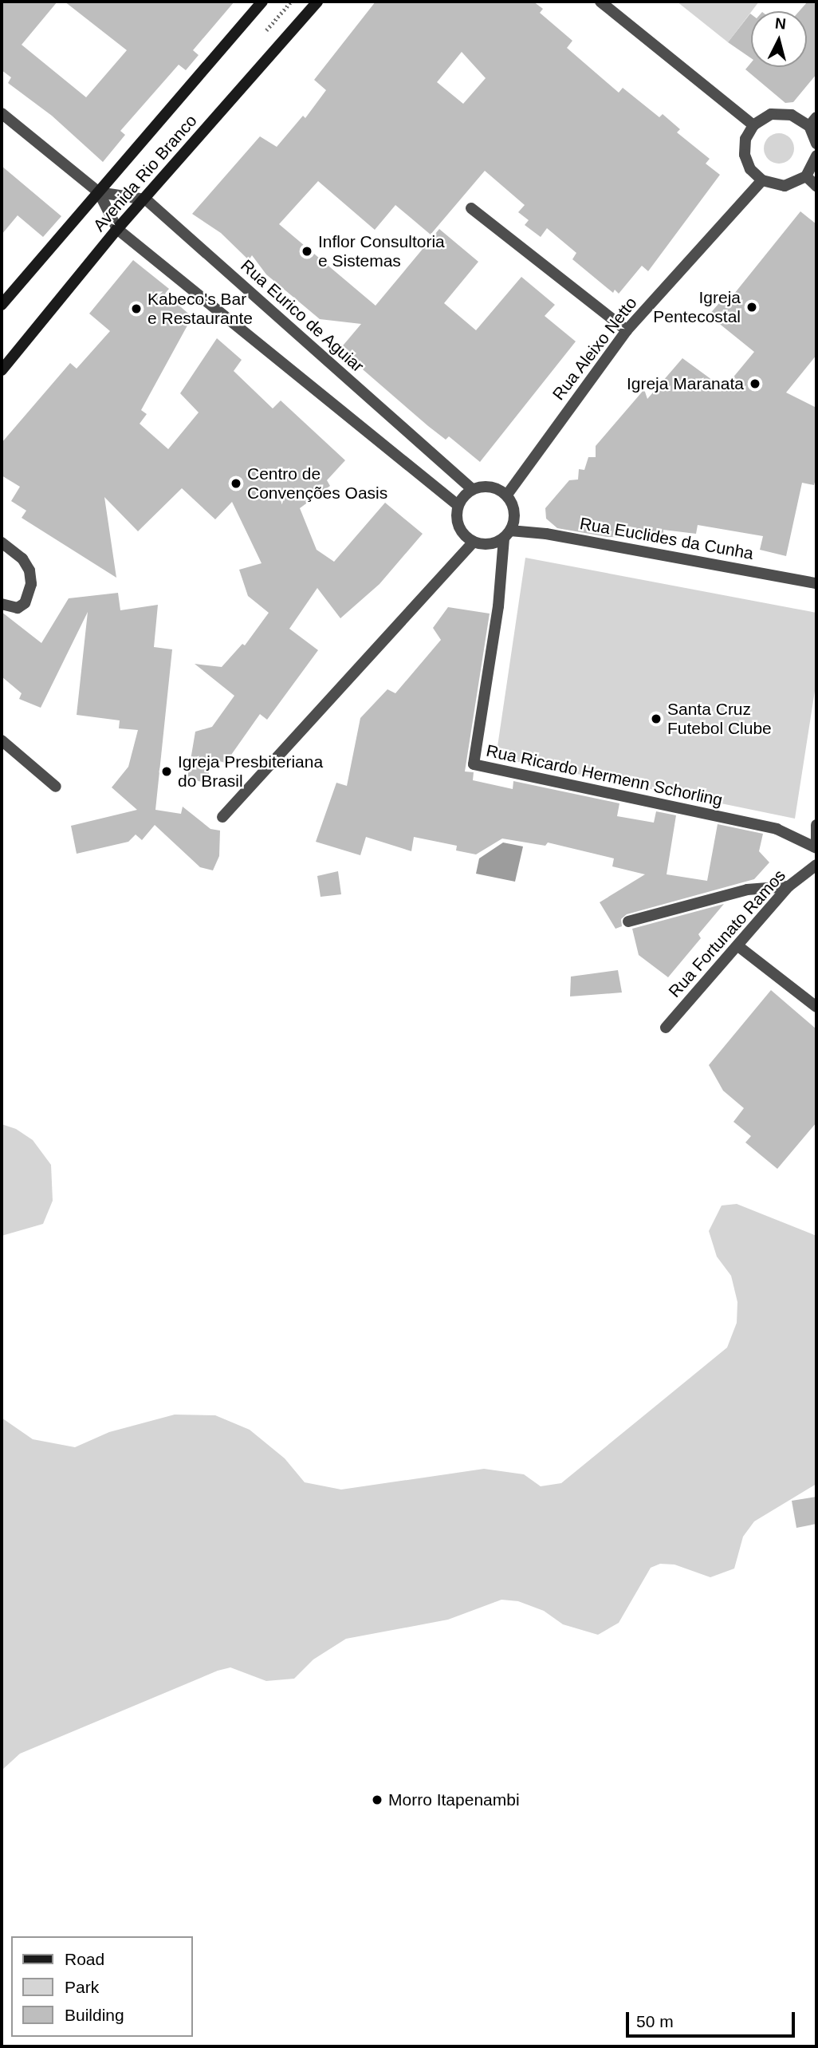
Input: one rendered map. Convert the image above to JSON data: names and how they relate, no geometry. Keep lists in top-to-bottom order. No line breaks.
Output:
{"streets":{"street":["Avenida Rio Branco","Rua Eurico de Aguiar","Rua Aleixo Netto","Rua Euclides da Cunha","Rua Ricardo Hermenn Schorling","Rua Fortunato Ramos"]},"crossings":[["Avenida Rio Branco","Rua Eurico de Aguiar"],["Rua Eurico de Aguiar","Rua Aleixo Netto"],["Rua Eurico de Aguiar","Rua Euclides da Cunha"],["Rua Eurico de Aguiar","Rua Ricardo Hermenn Schorling"],["Rua Aleixo Netto","Rua Euclides da Cunha"],["Rua Aleixo Netto","Rua Ricardo Hermenn Schorling"],["Rua Euclides da Cunha","Rua Ricardo Hermenn Schorling"]],"places":["Inflor Consultoria e Sistemas","Igreja Pentecostal","Kabeco's Bar e Restaurante","Igreja Maranata","Centro de Convenções Oasis","Santa Cruz Futebol Clube","Igreja Presbiteriana do Brasil","Morro Itapenambi"],"legend":["Road","Park","Building"],"scale_bar":"50 m","north":"top"}
